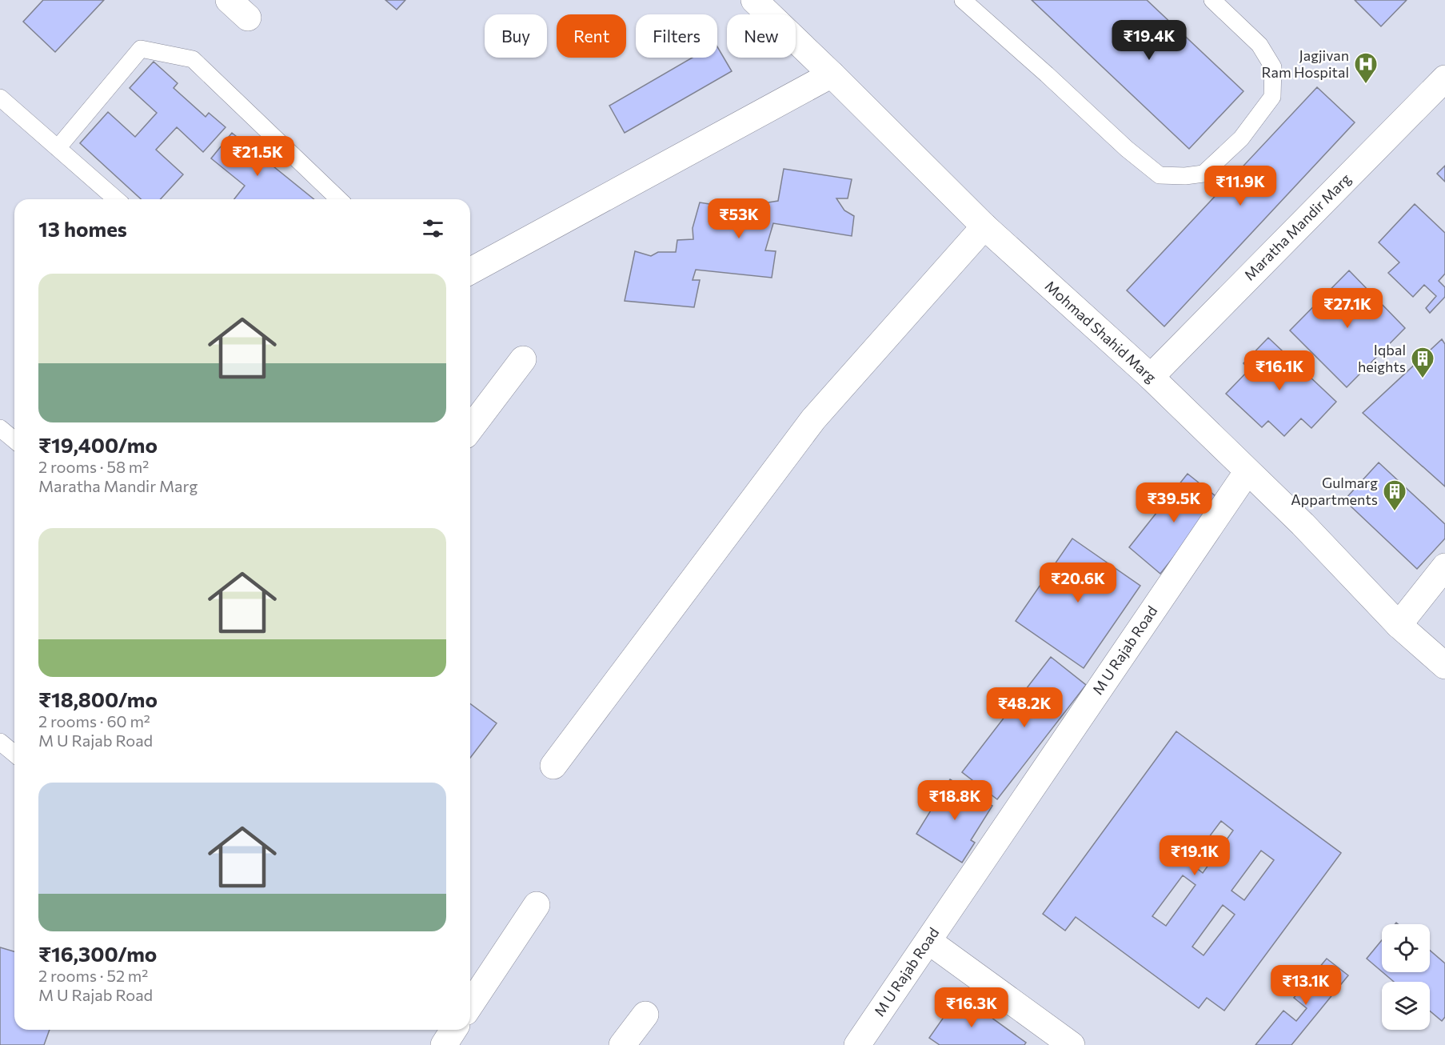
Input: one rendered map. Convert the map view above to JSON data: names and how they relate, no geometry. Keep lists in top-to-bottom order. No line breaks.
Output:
{"streets":{"street":["Maratha Mandir Marg","Mohmad Shahid Marg","M U Rajab Road"]},"crossings":[["Maratha Mandir Marg","Mohmad Shahid Marg"],["Mohmad Shahid Marg","M U Rajab Road"]],"places":{"hospital":["Jagjivan Ram Hospital"],"building":["Iqbal heights","Gulmarg Appartments"]},"page":{"chip":["Buy","Rent","Filters","New"],"price":["₹19.4K","₹21.5K","₹11.9K","₹53K","₹27.1K","₹16.1K","₹39.5K","₹20.6K","₹48.2K","₹18.8K","₹19.1K","₹13.1K","₹16.3K"],"heading":"13 homes","list":[{"name":"₹19,400/mo","note":"2 rooms · 58 m² · Maratha Mandir Marg"},{"name":"₹18,800/mo","note":"2 rooms · 60 m² · M U Rajab Road"},{"name":"₹16,300/mo","note":"2 rooms · 52 m² · M U Rajab Road"}]}}
